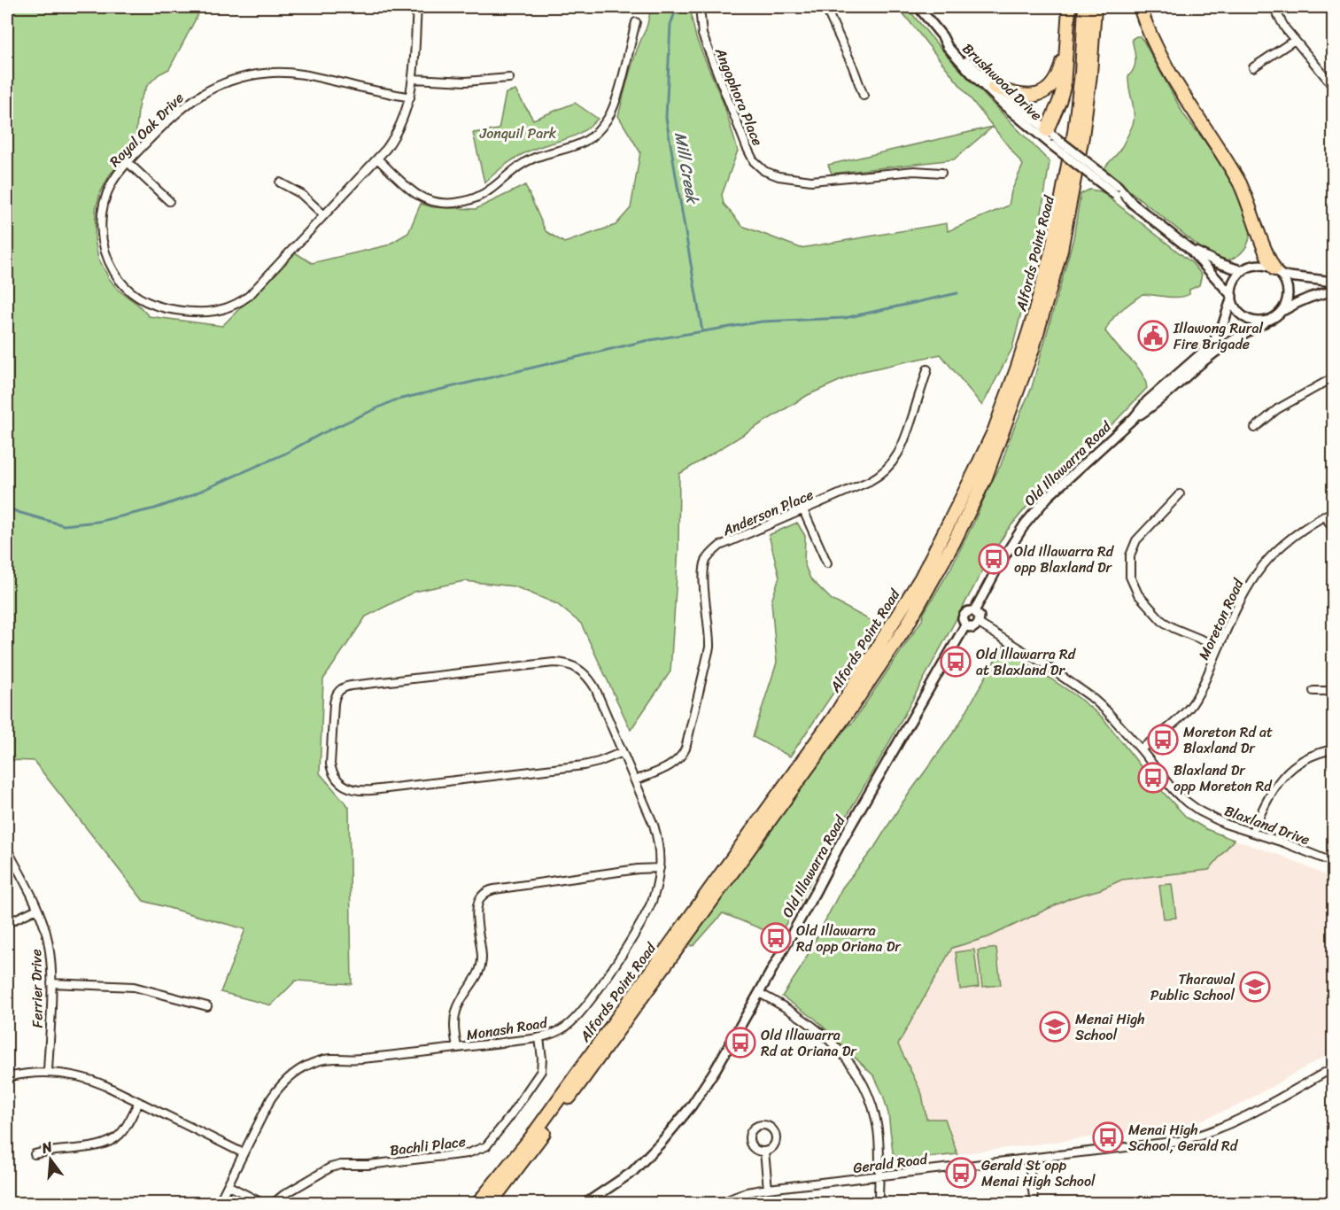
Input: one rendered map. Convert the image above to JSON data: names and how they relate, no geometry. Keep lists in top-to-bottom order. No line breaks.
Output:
{"streets":{"highway":["Alfords Point Road"],"street":["Brushwood Drive","Angophora Place","Royal Oak Drive","Old Illawarra Road","Anderson Place","Moreton Road","Blaxland Drive","Ferrier Drive","Monash Road","Bachli Place","Gerald Road"]},"crossings":[["Brushwood Drive","Old Illawarra Road"],["Old Illawarra Road","Blaxland Drive"],["Anderson Place","Monash Road"],["Moreton Road","Blaxland Drive"],["Monash Road","Bachli Place"]],"water":["Mill Creek"],"parks":["Jonquil Park"],"places":{"public building":["Illawong Rural Fire Brigade"],"bus stop":["Old Illawarra Rd opp Blaxland Dr","Old Illawarra Rd at Blaxland Dr","Moreton Rd at Blaxland Dr","Blaxland Dr opp Moreton Rd","Old Illawarra Rd opp Oriana Dr","Old Illawarra Rd at Oriana Dr","Menai High School, Gerald Rd","Gerald St opp Menai High School"],"school or university":["Tharawal Public School","Menai High School"]},"north":"top"}
